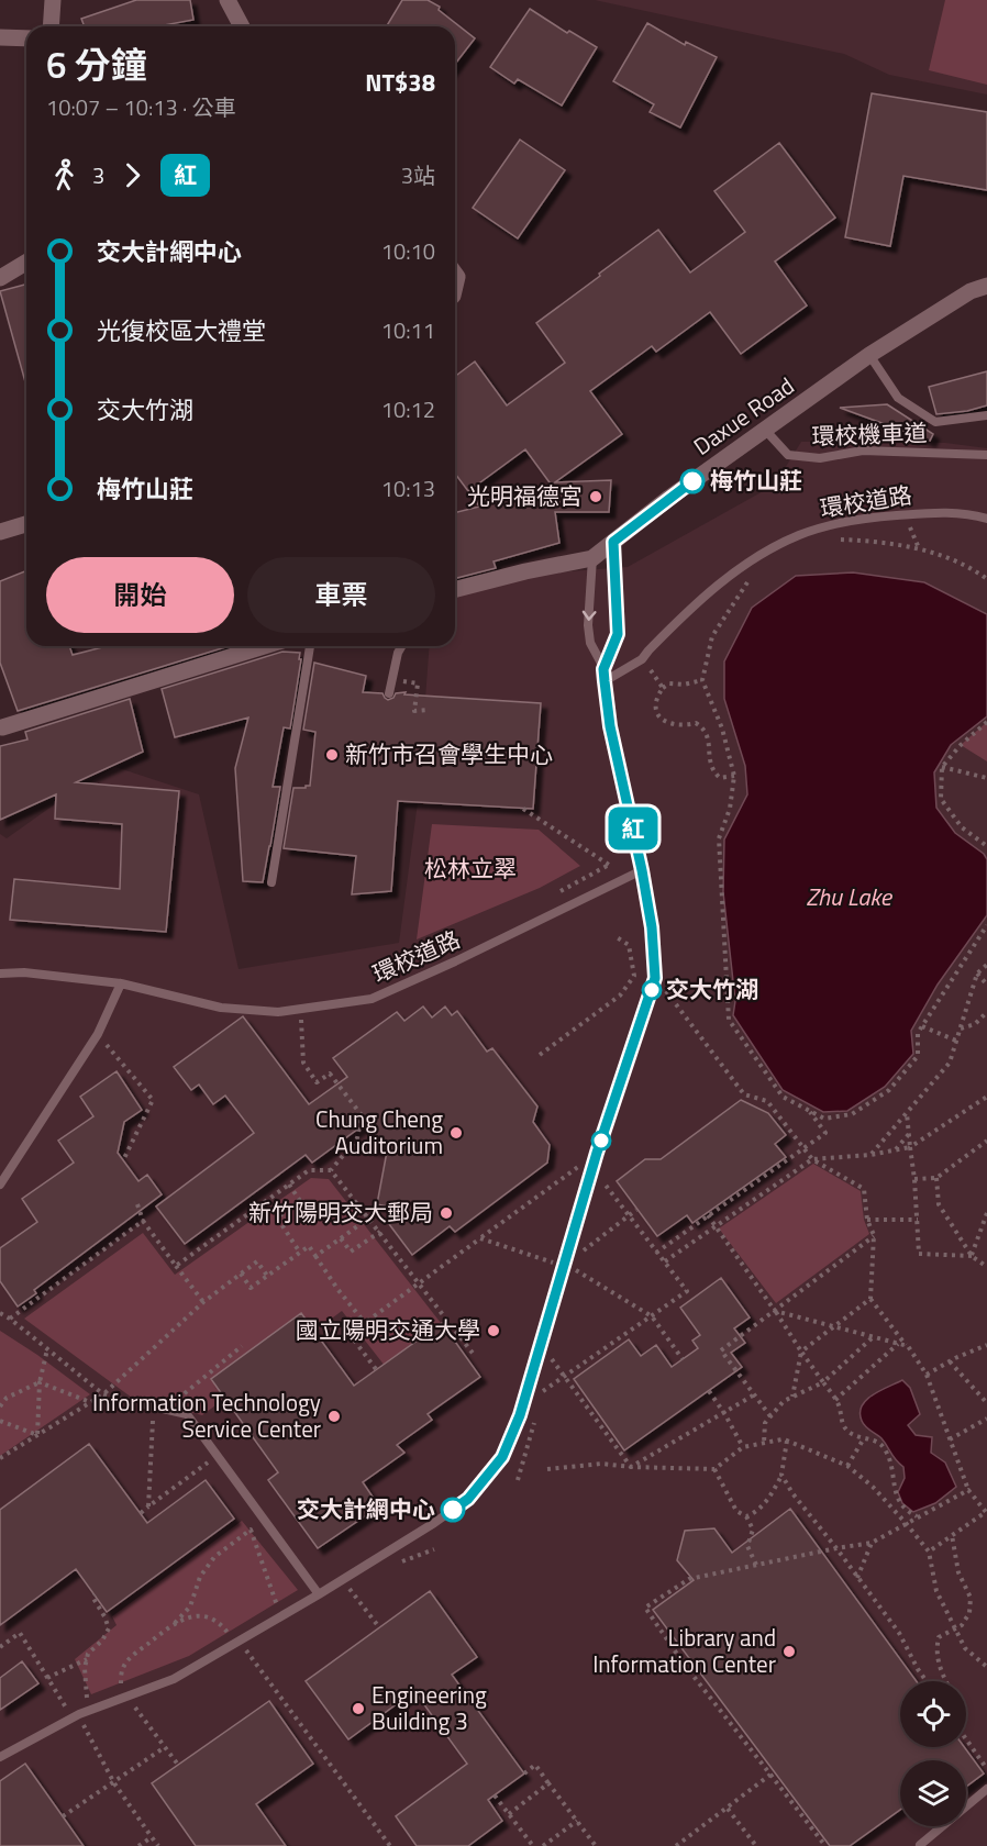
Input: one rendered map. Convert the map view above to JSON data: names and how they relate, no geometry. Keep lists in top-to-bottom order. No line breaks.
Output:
{"streets":{"street":["Daxue Road"],"lane":["環校機車道","環校道路"]},"crossings":[["Daxue Road","環校機車道"]],"water":["Zhu Lake"],"parks":["松林立翠"],"places":["梅竹山莊","光明福德宮","新竹市召會學生中心","交大竹湖","Chung Cheng Auditorium","新竹陽明交大郵局","國立陽明交通大學","Information Technology Service Center","交大計網中心","Library and Information Center","Engineering Building 3"],"lines":["bus line 紅"],"page":{"on_map":"紅","heading":["6 分鐘","10:07 – 10:13 · 公車","NT$38"],"legs":["3","紅","3站"],"list":[{"name":"交大計網中心","value":"10:10"},{"name":"光復校區大禮堂","value":"10:11"},{"name":"交大竹湖","value":"10:12"},{"name":"梅竹山莊","value":"10:13"}],"buttons":["開始","車票"]}}
